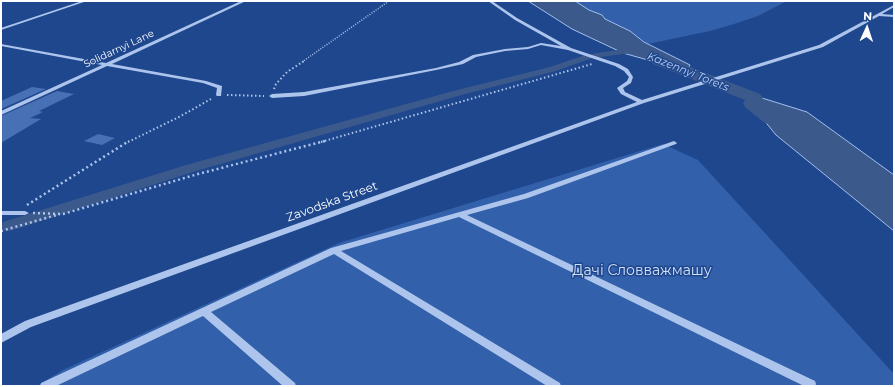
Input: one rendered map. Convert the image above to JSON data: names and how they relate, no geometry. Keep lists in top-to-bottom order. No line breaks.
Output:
{"streets":{"street":["Solidarnyi Lane","Zavodska Street"]},"water":["Kazennyi Torets"],"parks":["Дачі Словважмашу"],"north":"top"}
